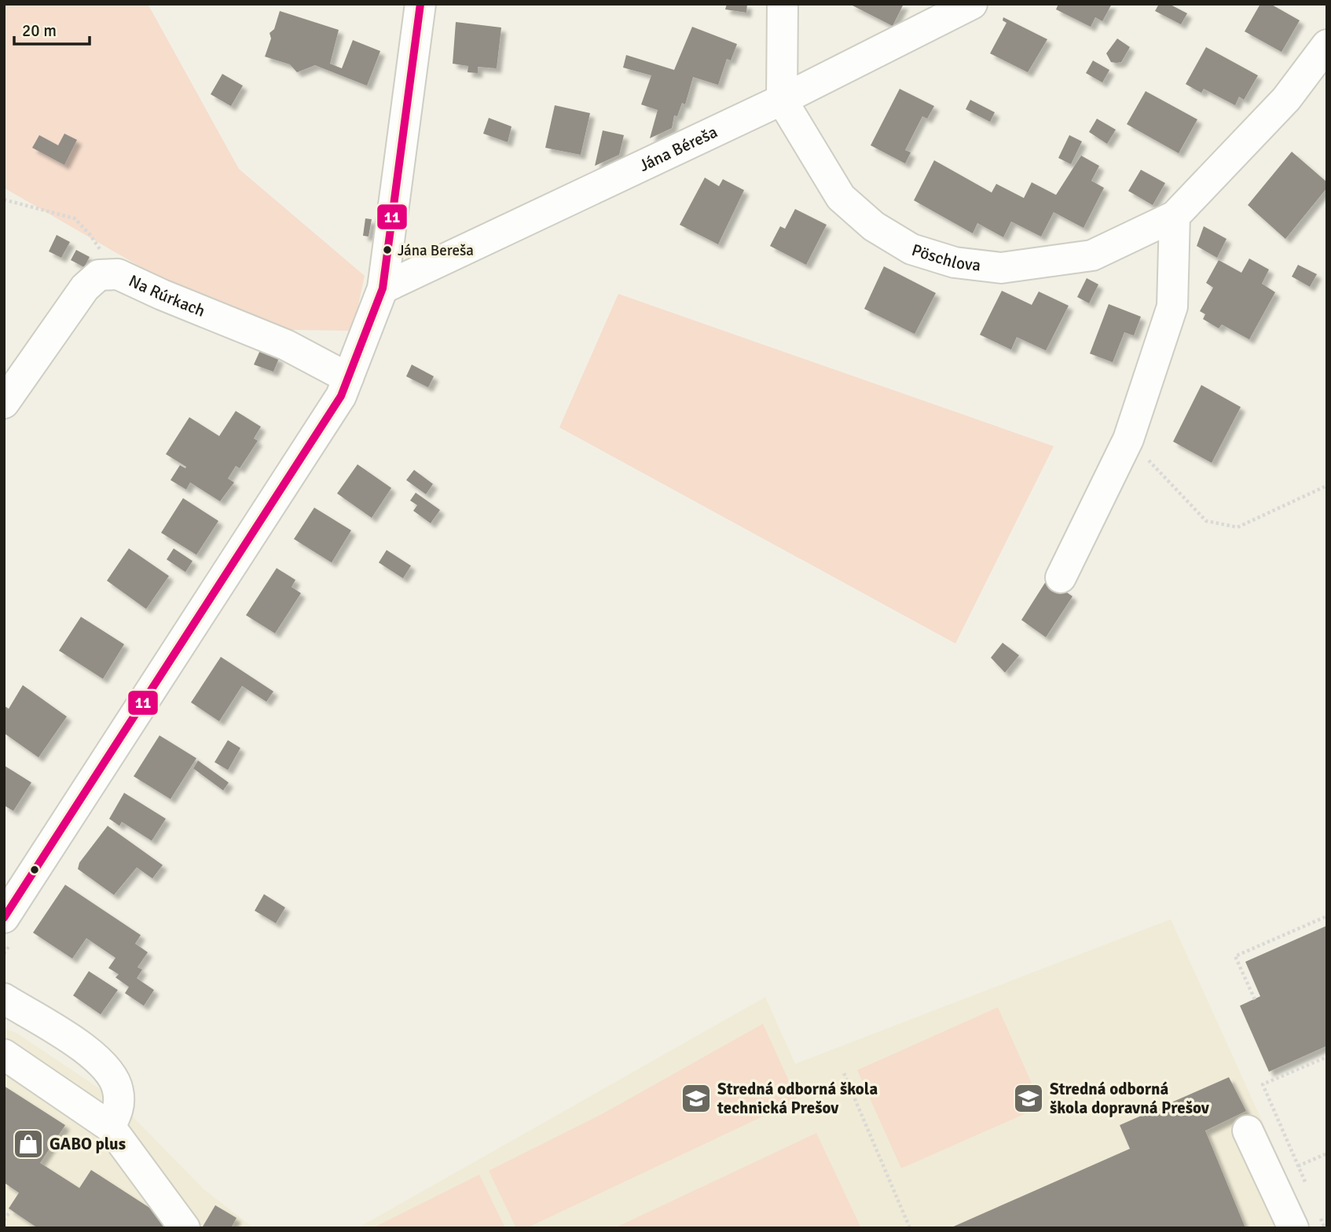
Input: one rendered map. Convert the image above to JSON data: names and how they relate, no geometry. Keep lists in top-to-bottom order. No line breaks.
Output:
{"streets":{"street":["Jána Béreša","Pöschlova","Na Rúrkach"]},"crossings":[["Jána Béreša","Pöschlova"]],"places":{"other":["Jána Bereša"],"school or university":["Stredná odborná škola technická Prešov","Stredná odborná škola dopravná Prešov"],"shop":["GABO plus"]},"lines":["transit line 11"],"scale_bar":"20 m"}
